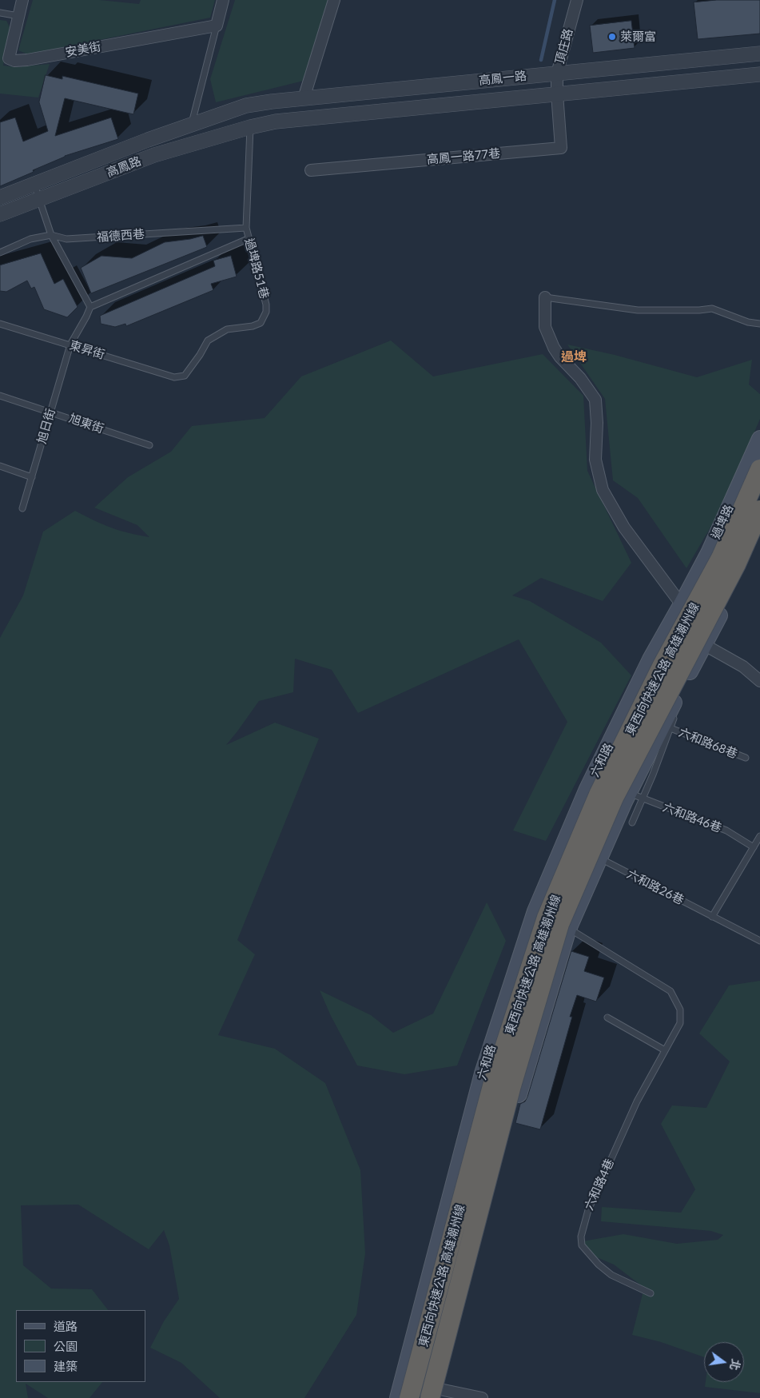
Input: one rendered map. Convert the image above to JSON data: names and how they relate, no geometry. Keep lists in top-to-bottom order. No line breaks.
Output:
{"streets":{"highway":["東西向快速公路 高雄潮州線"],"main road":["過埤路","六和路"],"street":["頂庄路","安美街","高鳳一路","高鳳一路77巷","高鳳路"],"lane":["福德西巷","過埤路51巷","東昇街","旭東街","旭日街","六和路68巷","六和路46巷","六和路26巷","六和路4巷"]},"crossings":[["頂庄路","高鳳一路"],["頂庄路","高鳳一路77巷"],["高鳳一路","高鳳一路77巷"],["高鳳一路","高鳳路"],["高鳳一路","過埤路51巷"],["高鳳路","過埤路51巷"],["福德西巷","過埤路51巷"],["過埤路51巷","東昇街"],["東昇街","旭日街"],["旭東街","旭日街"],["過埤路","六和路"],["東西向快速公路 高雄潮州線","六和路"]],"districts":["過埤"],"places":["萊爾富"],"legend":["道路","公園","建築"],"north":"right"}
